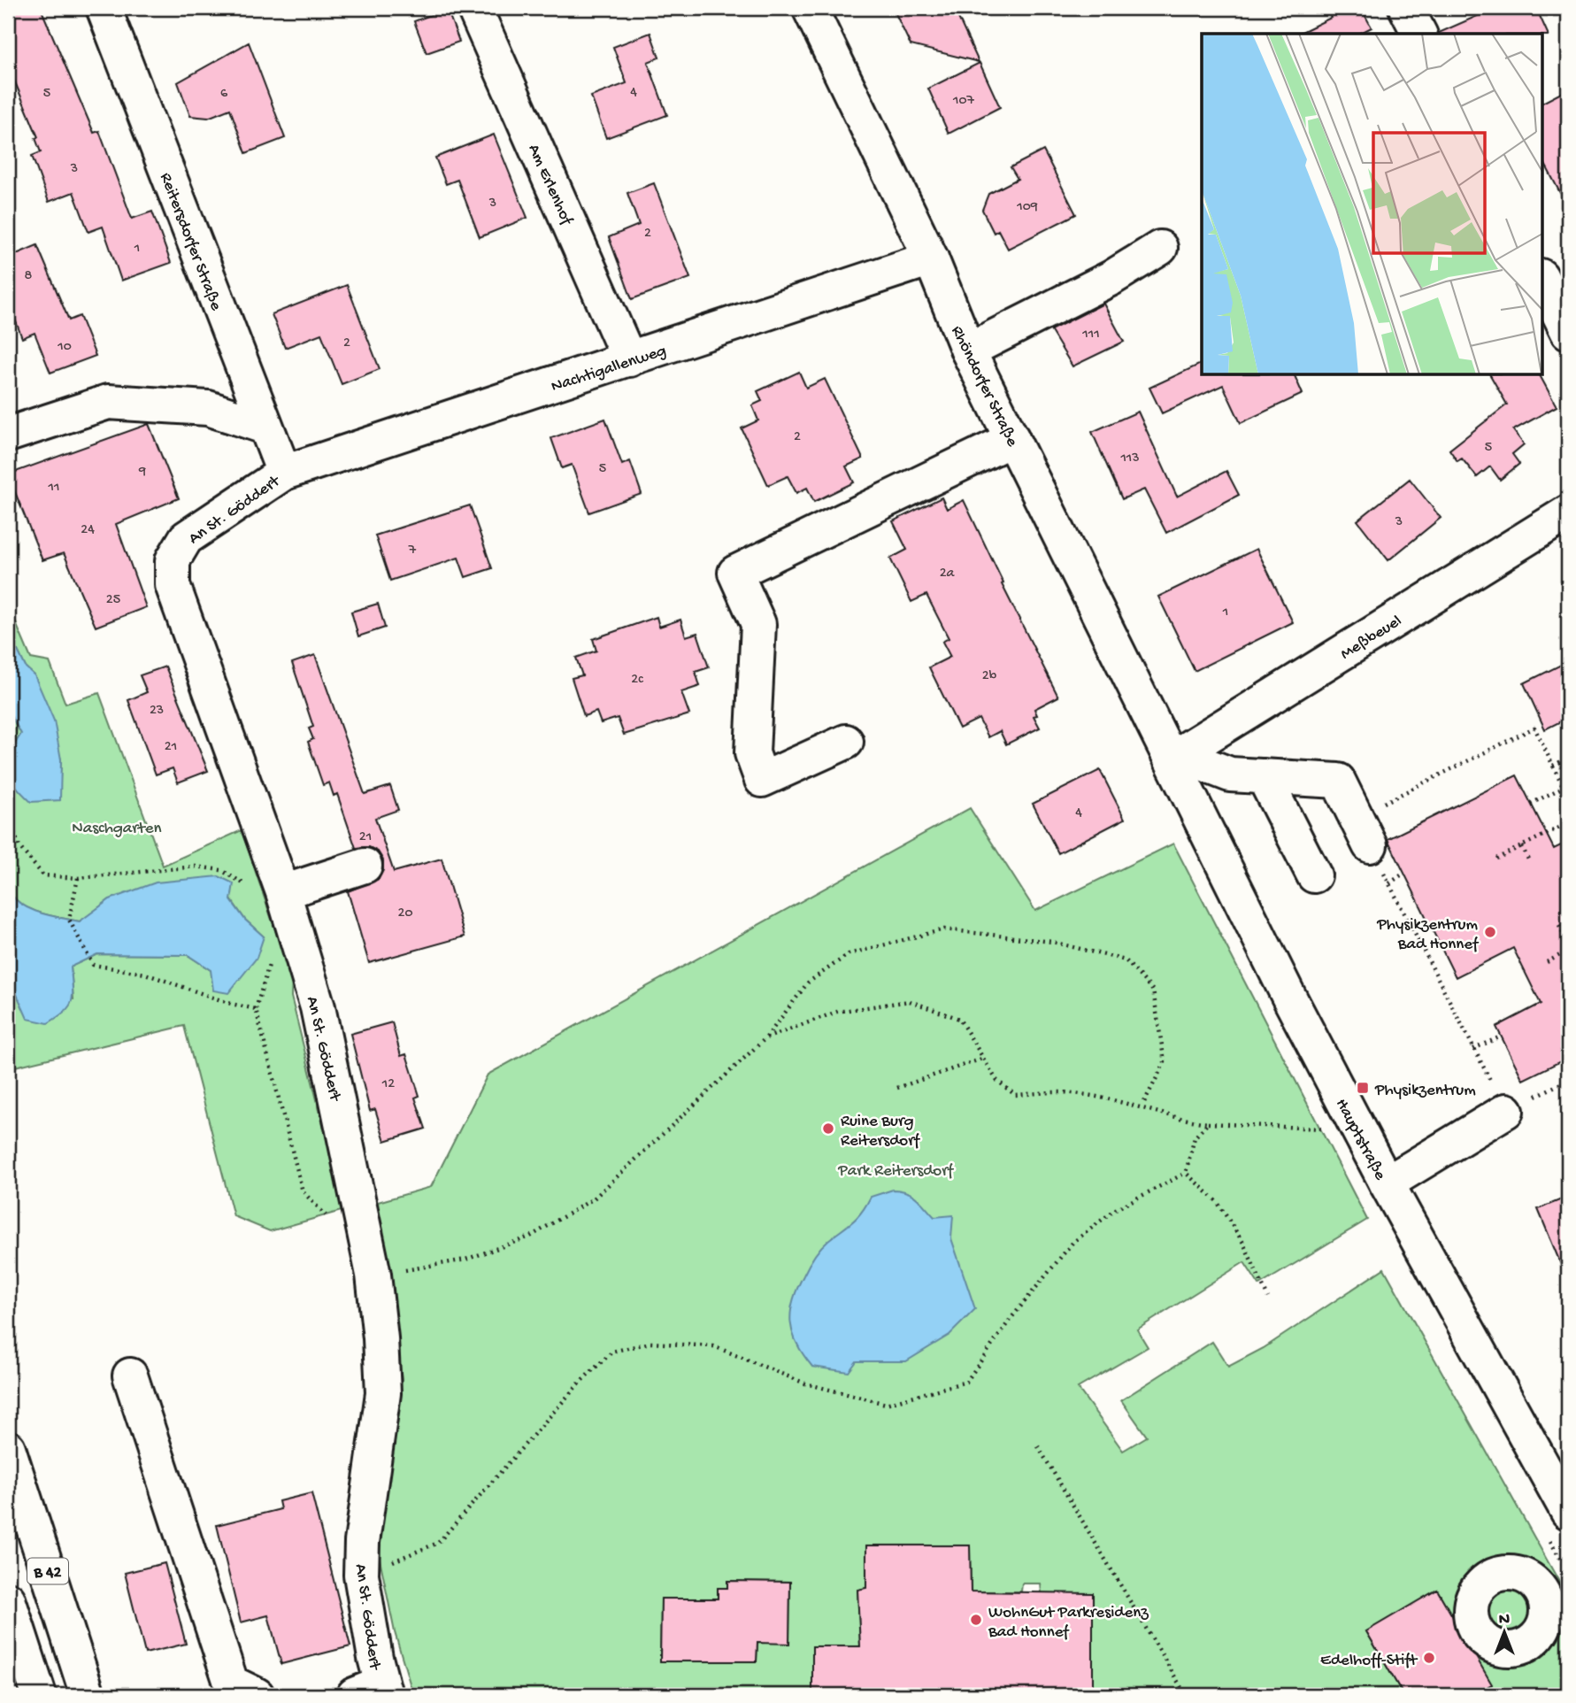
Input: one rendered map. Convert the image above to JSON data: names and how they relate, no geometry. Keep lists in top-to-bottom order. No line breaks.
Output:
{"streets":{"main road":["Am Erlenhof","Reitersdorfer Straße","Nachtigallenweg","Rhöndorfer Straße","An St. Göddert","Meßbeuel","Hauptstraße","B 42"]},"crossings":[["Am Erlenhof","Nachtigallenweg"],["Reitersdorfer Straße","Nachtigallenweg"],["Reitersdorfer Straße","An St. Göddert"],["Nachtigallenweg","Rhöndorfer Straße"],["Nachtigallenweg","An St. Göddert"],["Rhöndorfer Straße","Meßbeuel"],["Rhöndorfer Straße","Hauptstraße"],["Meßbeuel","Hauptstraße"]],"parks":["Naschgarten","Park Reitersdorf"],"places":{"other":["Physikzentrum Bad Honnef","Ruine Burg Reitersdorf","WohnGut Parkresidenz Bad Honnef","Edelhoff-Stift"],"transit":["Physikzentrum"]},"house_numbers":["4","5","6","107","3","3","109","2","1","8","111","2","10","2","5","113","5","9","11","3","24","7","2a","25","1","2b","2c","23","21","4","21","20","12"],"north":"top"}
